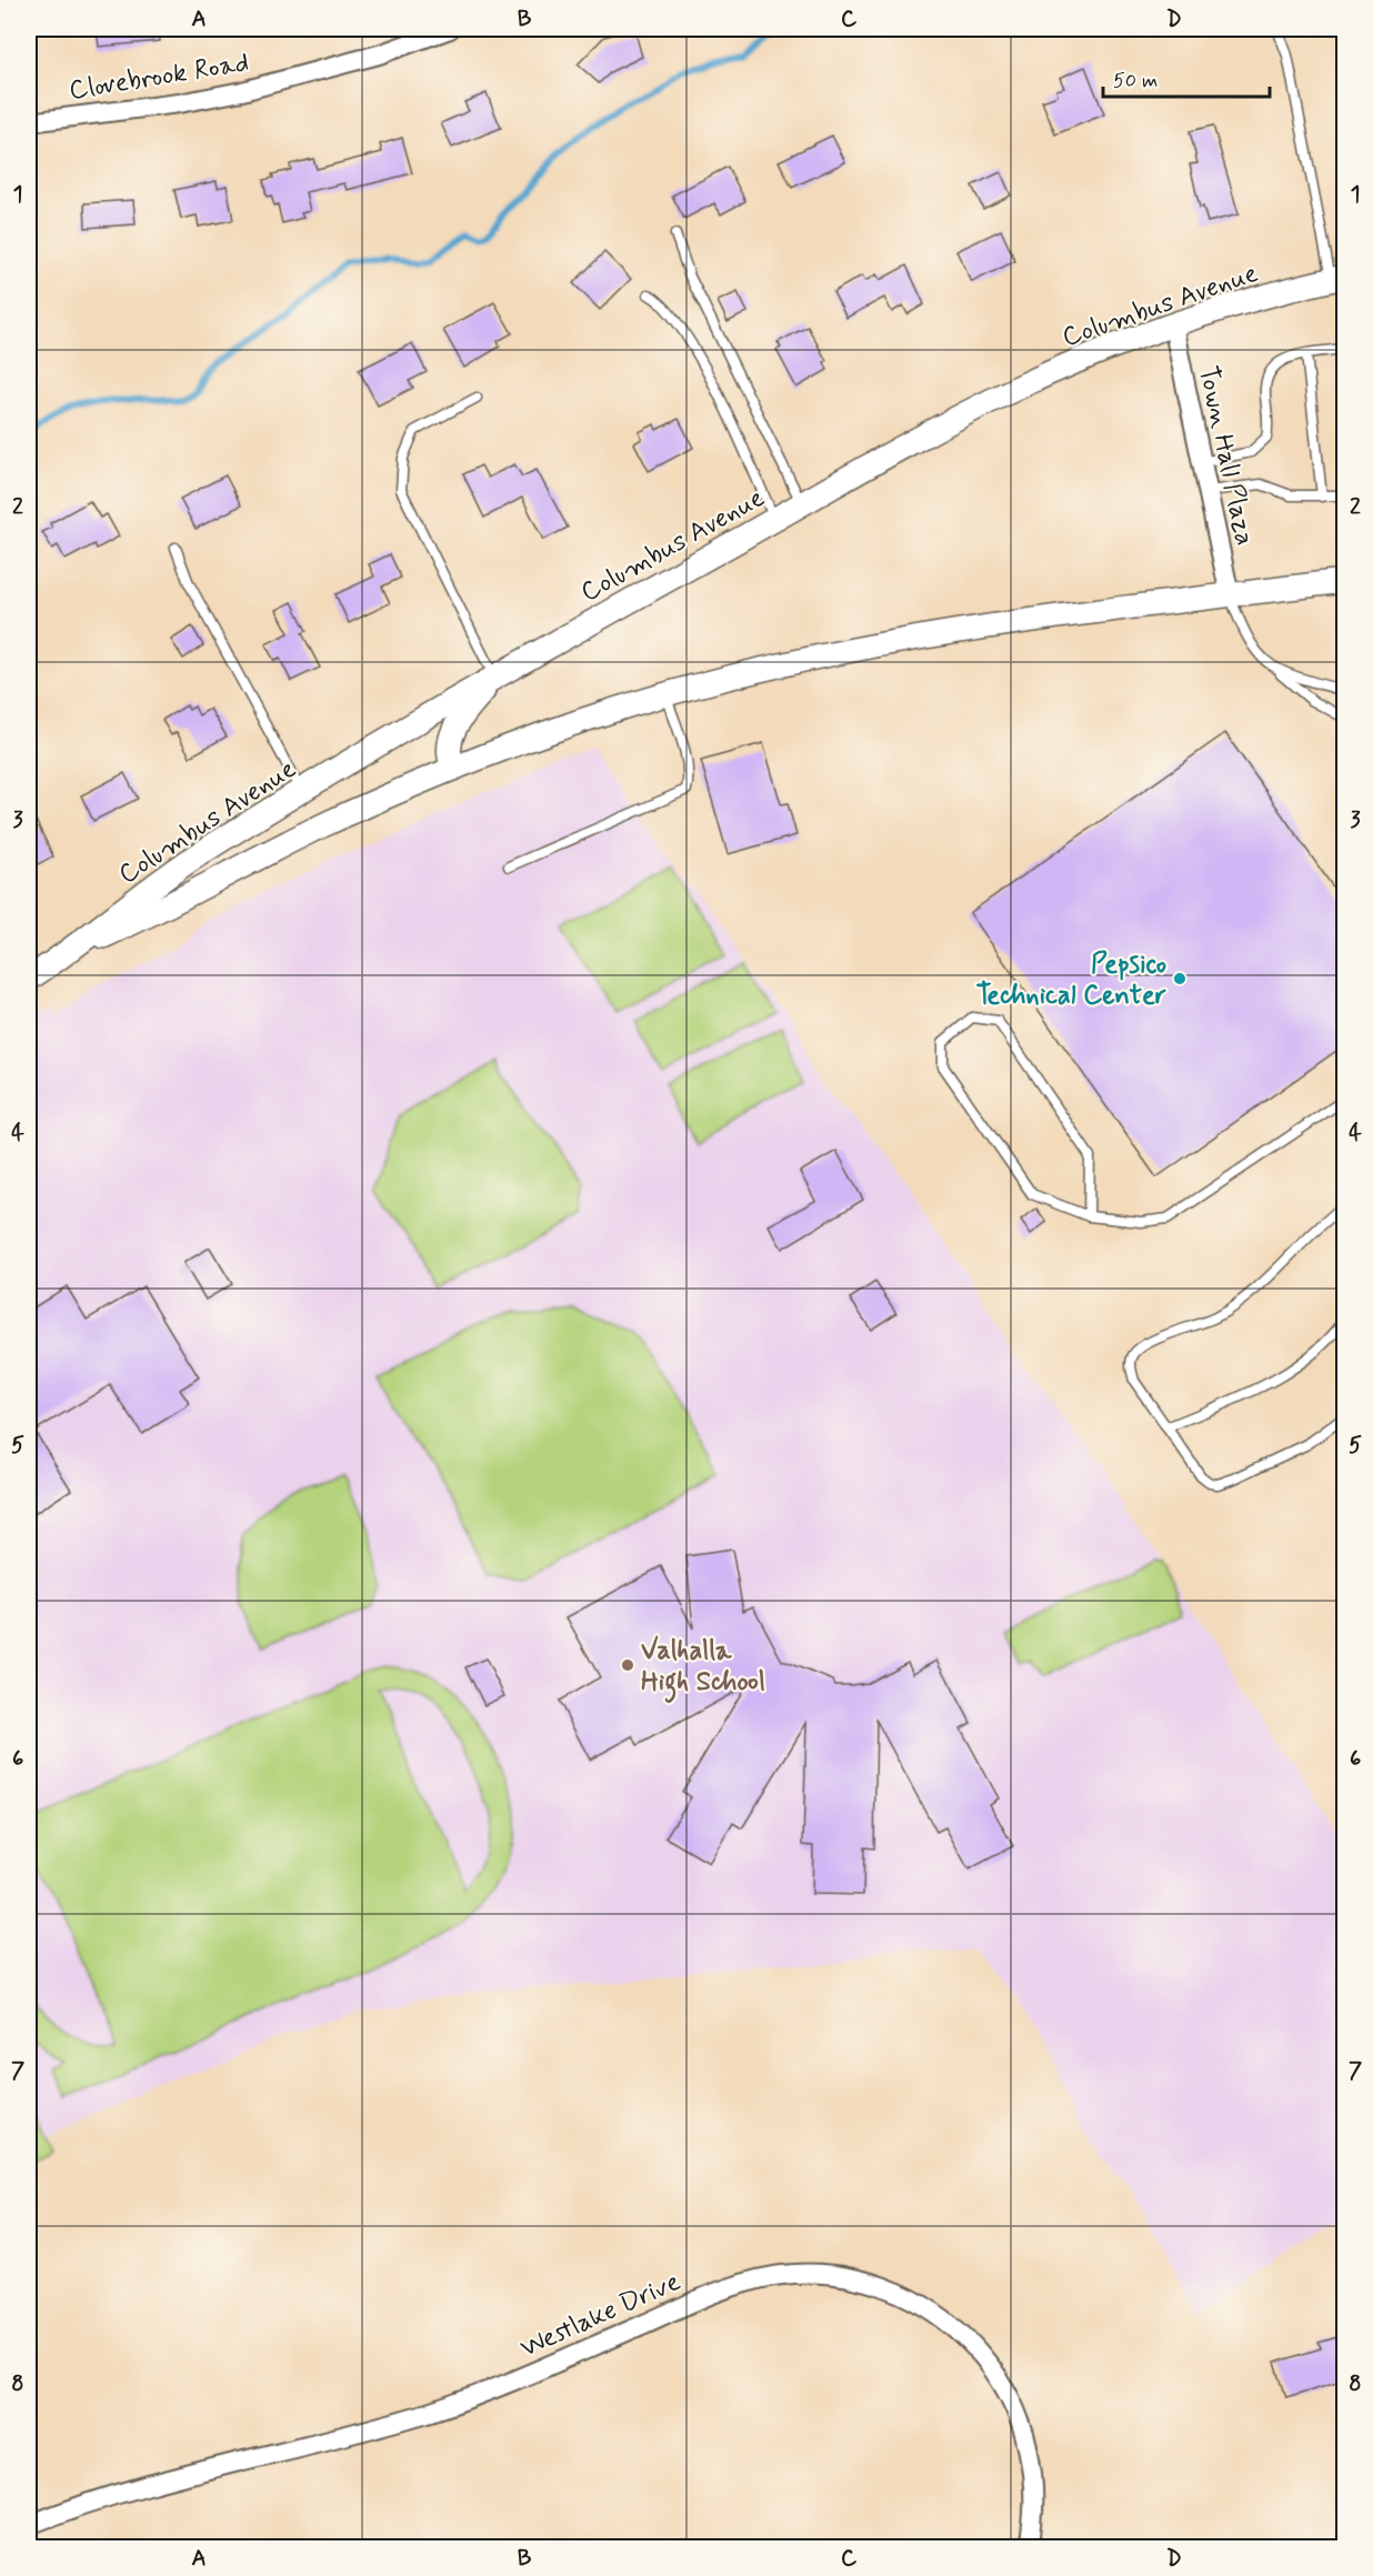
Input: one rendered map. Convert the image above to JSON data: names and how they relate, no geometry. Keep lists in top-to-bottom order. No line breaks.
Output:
{"streets":{"street":["Clovebrook Road","Columbus Avenue","Town Hall Plaza","Westlake Drive"]},"crossings":[["Columbus Avenue","Town Hall Plaza"]],"places":["Pepsico Technical Center","Valhalla High School"],"scale_bar":"50 m","grid":{"columns":["A","B","C","D"],"rows":["1","2","3","4","5","6","7","8"]}}
